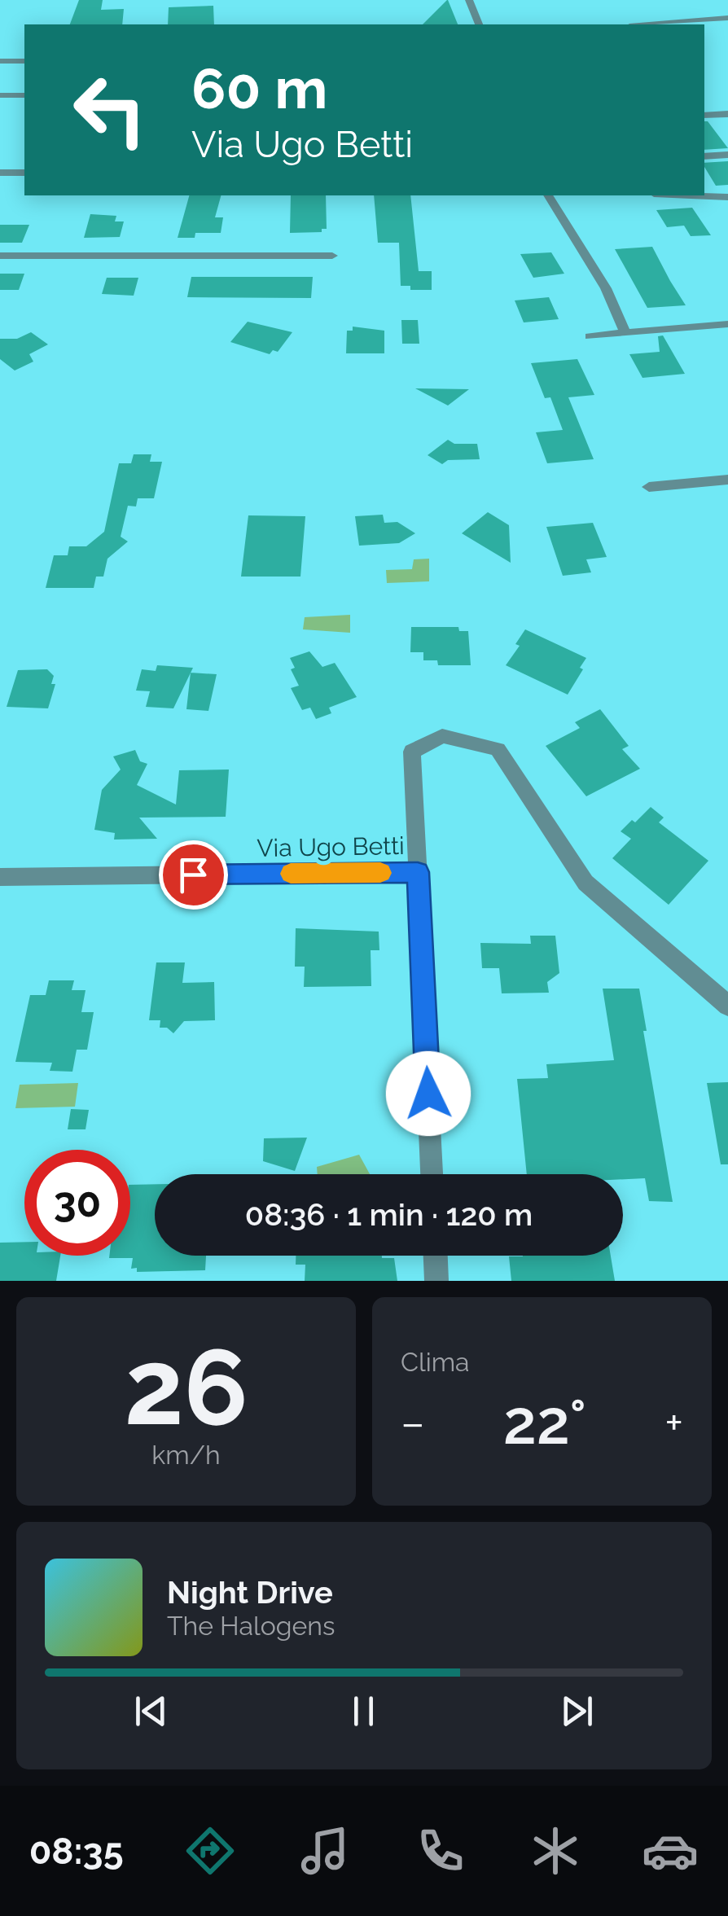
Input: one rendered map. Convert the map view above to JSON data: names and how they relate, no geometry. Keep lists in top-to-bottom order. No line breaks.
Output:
{"streets":{"street":["Via Ugo Betti"]},"page":{"turn":["60 m","Via Ugo Betti"],"limit":"30","trip":"08:36 · 1 min · 120 m","tile":[["26","km/h"],"Clima"],"heat":["−","22°","+"],"song":["Night Drive","The Halogens"],"tabs":"08:35"}}
